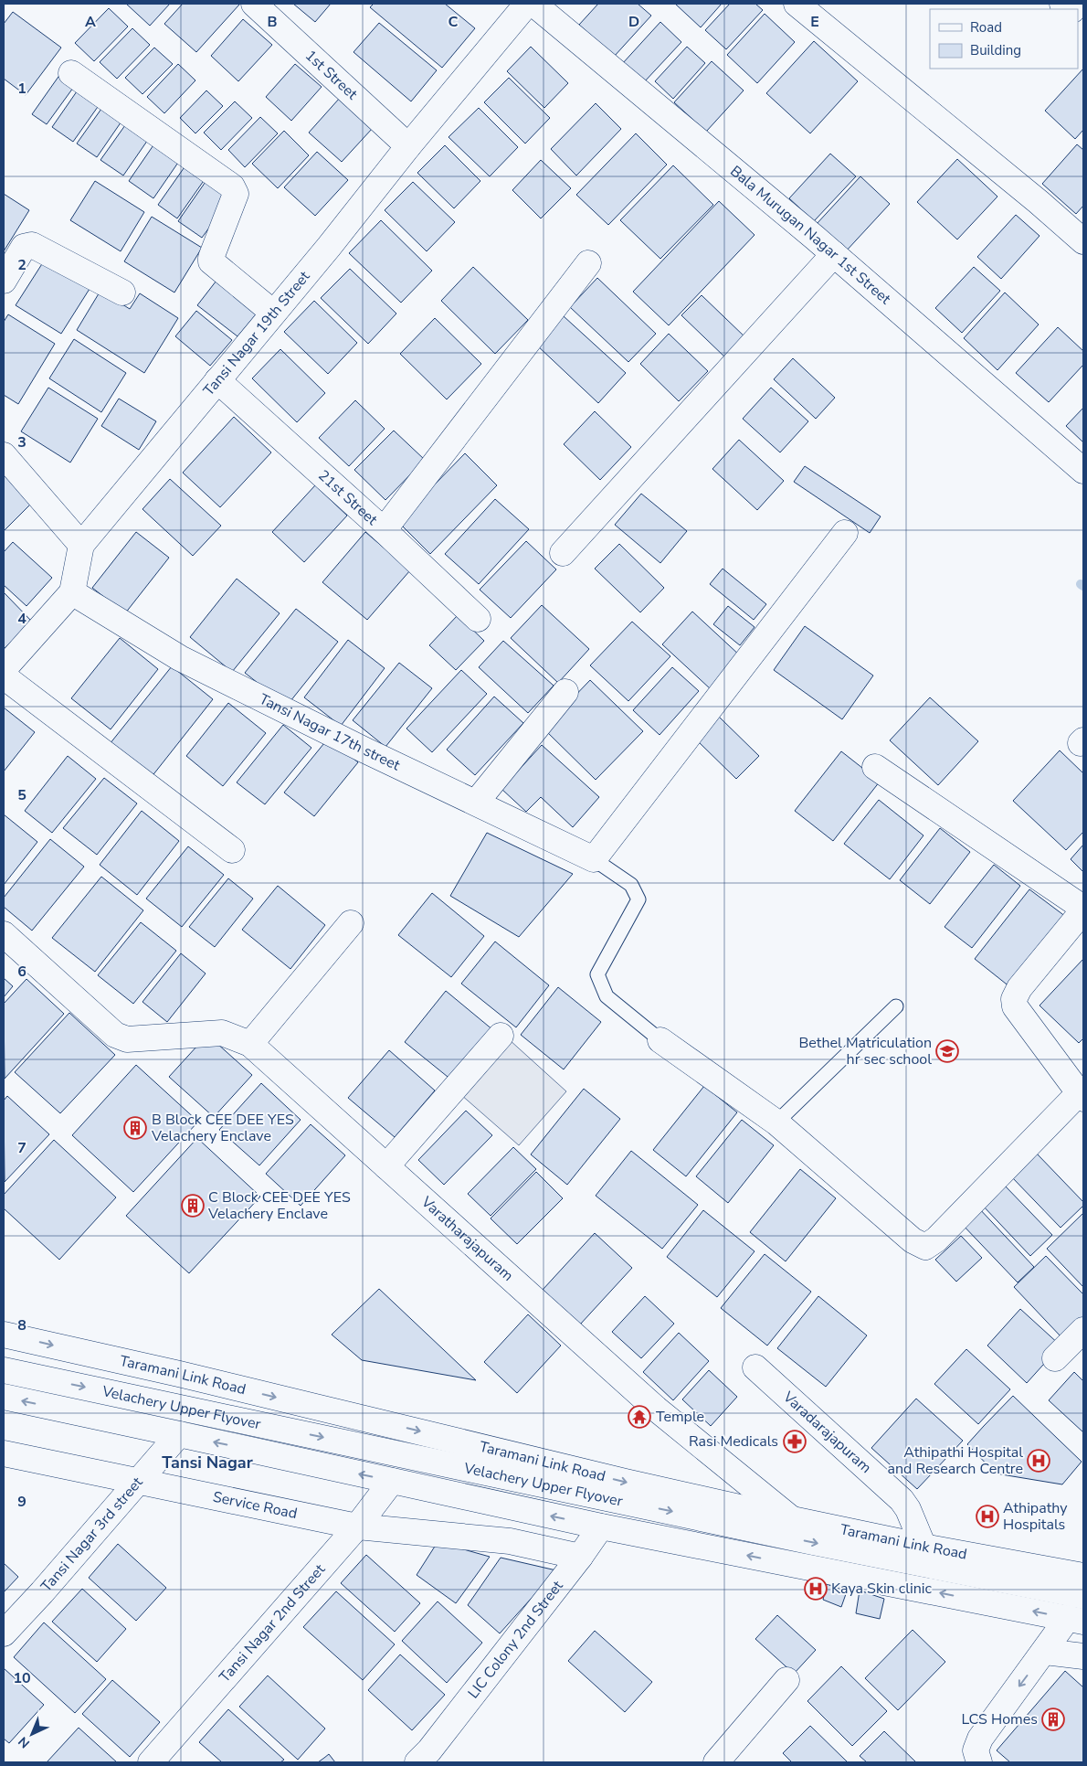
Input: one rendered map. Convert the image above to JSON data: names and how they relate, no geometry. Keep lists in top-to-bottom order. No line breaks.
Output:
{"streets":{"street":["1st Street","Bala Murugan Nagar 1st Street","Tansi Nagar 19th Street","21st Street","Tansi Nagar 17th street","Varatharajapuram","Taramani Link Road","Velachery Upper Flyover","Varadarajapuram","Service Road","Tansi Nagar 3rd street","Tansi Nagar 2nd Street","LIC Colony 2nd Street"]},"crossings":[["1st Street","Tansi Nagar 19th Street"],["Tansi Nagar 19th Street","21st Street"],["Tansi Nagar 19th Street","Tansi Nagar 17th street"],["Varatharajapuram","Taramani Link Road"],["Taramani Link Road","Varadarajapuram"],["Service Road","Tansi Nagar 3rd street"],["Service Road","Tansi Nagar 2nd Street"],["Service Road","LIC Colony 2nd Street"]],"districts":["Tansi Nagar"],"places":{"school or university":["Bethel Matriculation hr sec school"],"building":["B Block CEE DEE YES Velachery Enclave","C Block CEE DEE YES Velachery Enclave","LCS Homes"],"temple":["Temple"],"pharmacy":["Rasi Medicals"],"hospital":["Athipathi Hospital and Research Centre","Athipathy Hospitals","Kaya Skin clinic"]},"legend":["Road","Building"],"north":"bottom left","grid":{"columns":["A","B","C","D","E"],"rows":["1","2","3","4","5","6","7","8","9","10"]}}
